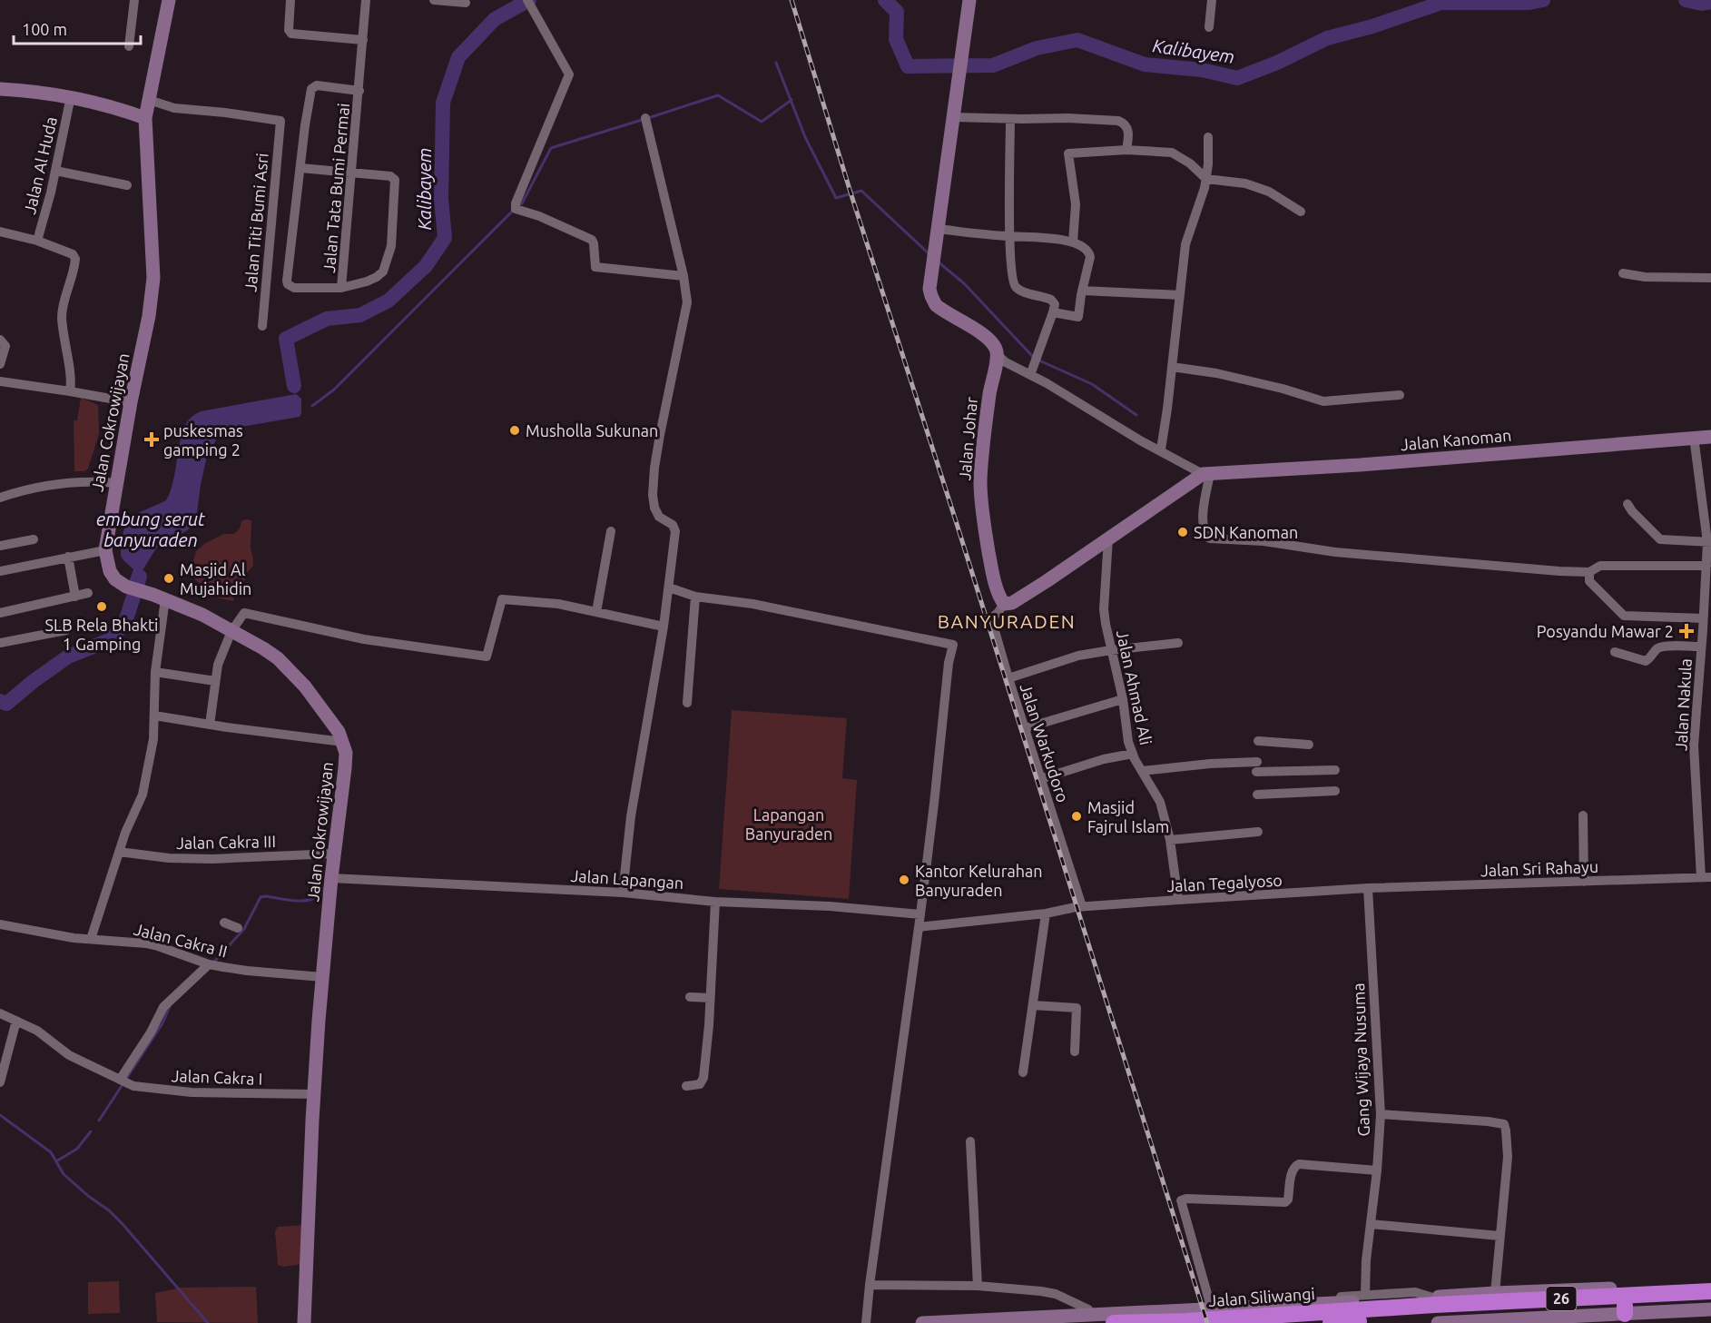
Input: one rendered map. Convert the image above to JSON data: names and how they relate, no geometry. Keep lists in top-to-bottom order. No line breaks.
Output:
{"streets":{"highway":["Jalan Siliwangi","26"],"street":["Jalan Al Huda","Jalan Tata Bumi Permai","Jalan Titi Bumi Asri","Jalan Cokrowijayan","Jalan Johar","Jalan Kanoman","Jalan Ahmad Ali","Jalan Nakula","Jalan Warkudoro","Jalan Cakra III","Jalan Sri Rahayu","Jalan Lapangan","Jalan Tegalyoso","Jalan Cakra II","Gang Wijaya Nusuma","Jalan Cakra I"]},"crossings":[["Jalan Titi Bumi Asri","Jalan Cokrowijayan"],["Jalan Cokrowijayan","Jalan Cakra III"],["Jalan Cokrowijayan","Jalan Lapangan"],["Jalan Cokrowijayan","Jalan Cakra II"],["Jalan Cokrowijayan","Jalan Cakra I"],["Jalan Johar","Jalan Warkudoro"],["Jalan Kanoman","Jalan Nakula"],["Jalan Ahmad Ali","Jalan Tegalyoso"],["Jalan Nakula","Jalan Sri Rahayu"],["Jalan Warkudoro","Jalan Tegalyoso"],["Jalan Sri Rahayu","Jalan Tegalyoso"],["Jalan Sri Rahayu","Gang Wijaya Nusuma"],["Jalan Tegalyoso","Gang Wijaya Nusuma"],["Jalan Siliwangi","26"]],"districts":["BANYURADEN"],"water":["Kalibayem","embung serut banyuraden"],"parks":["Lapangan Banyuraden"],"places":{"other":["Musholla Sukunan","SDN Kanoman","Masjid Al Mujahidin","SLB Rela Bhakti 1 Gamping","Masjid Fajrul Islam","Kantor Kelurahan Banyuraden"],"health":["puskesmas gamping 2","Posyandu Mawar 2"]},"scale_bar":"100 m"}
